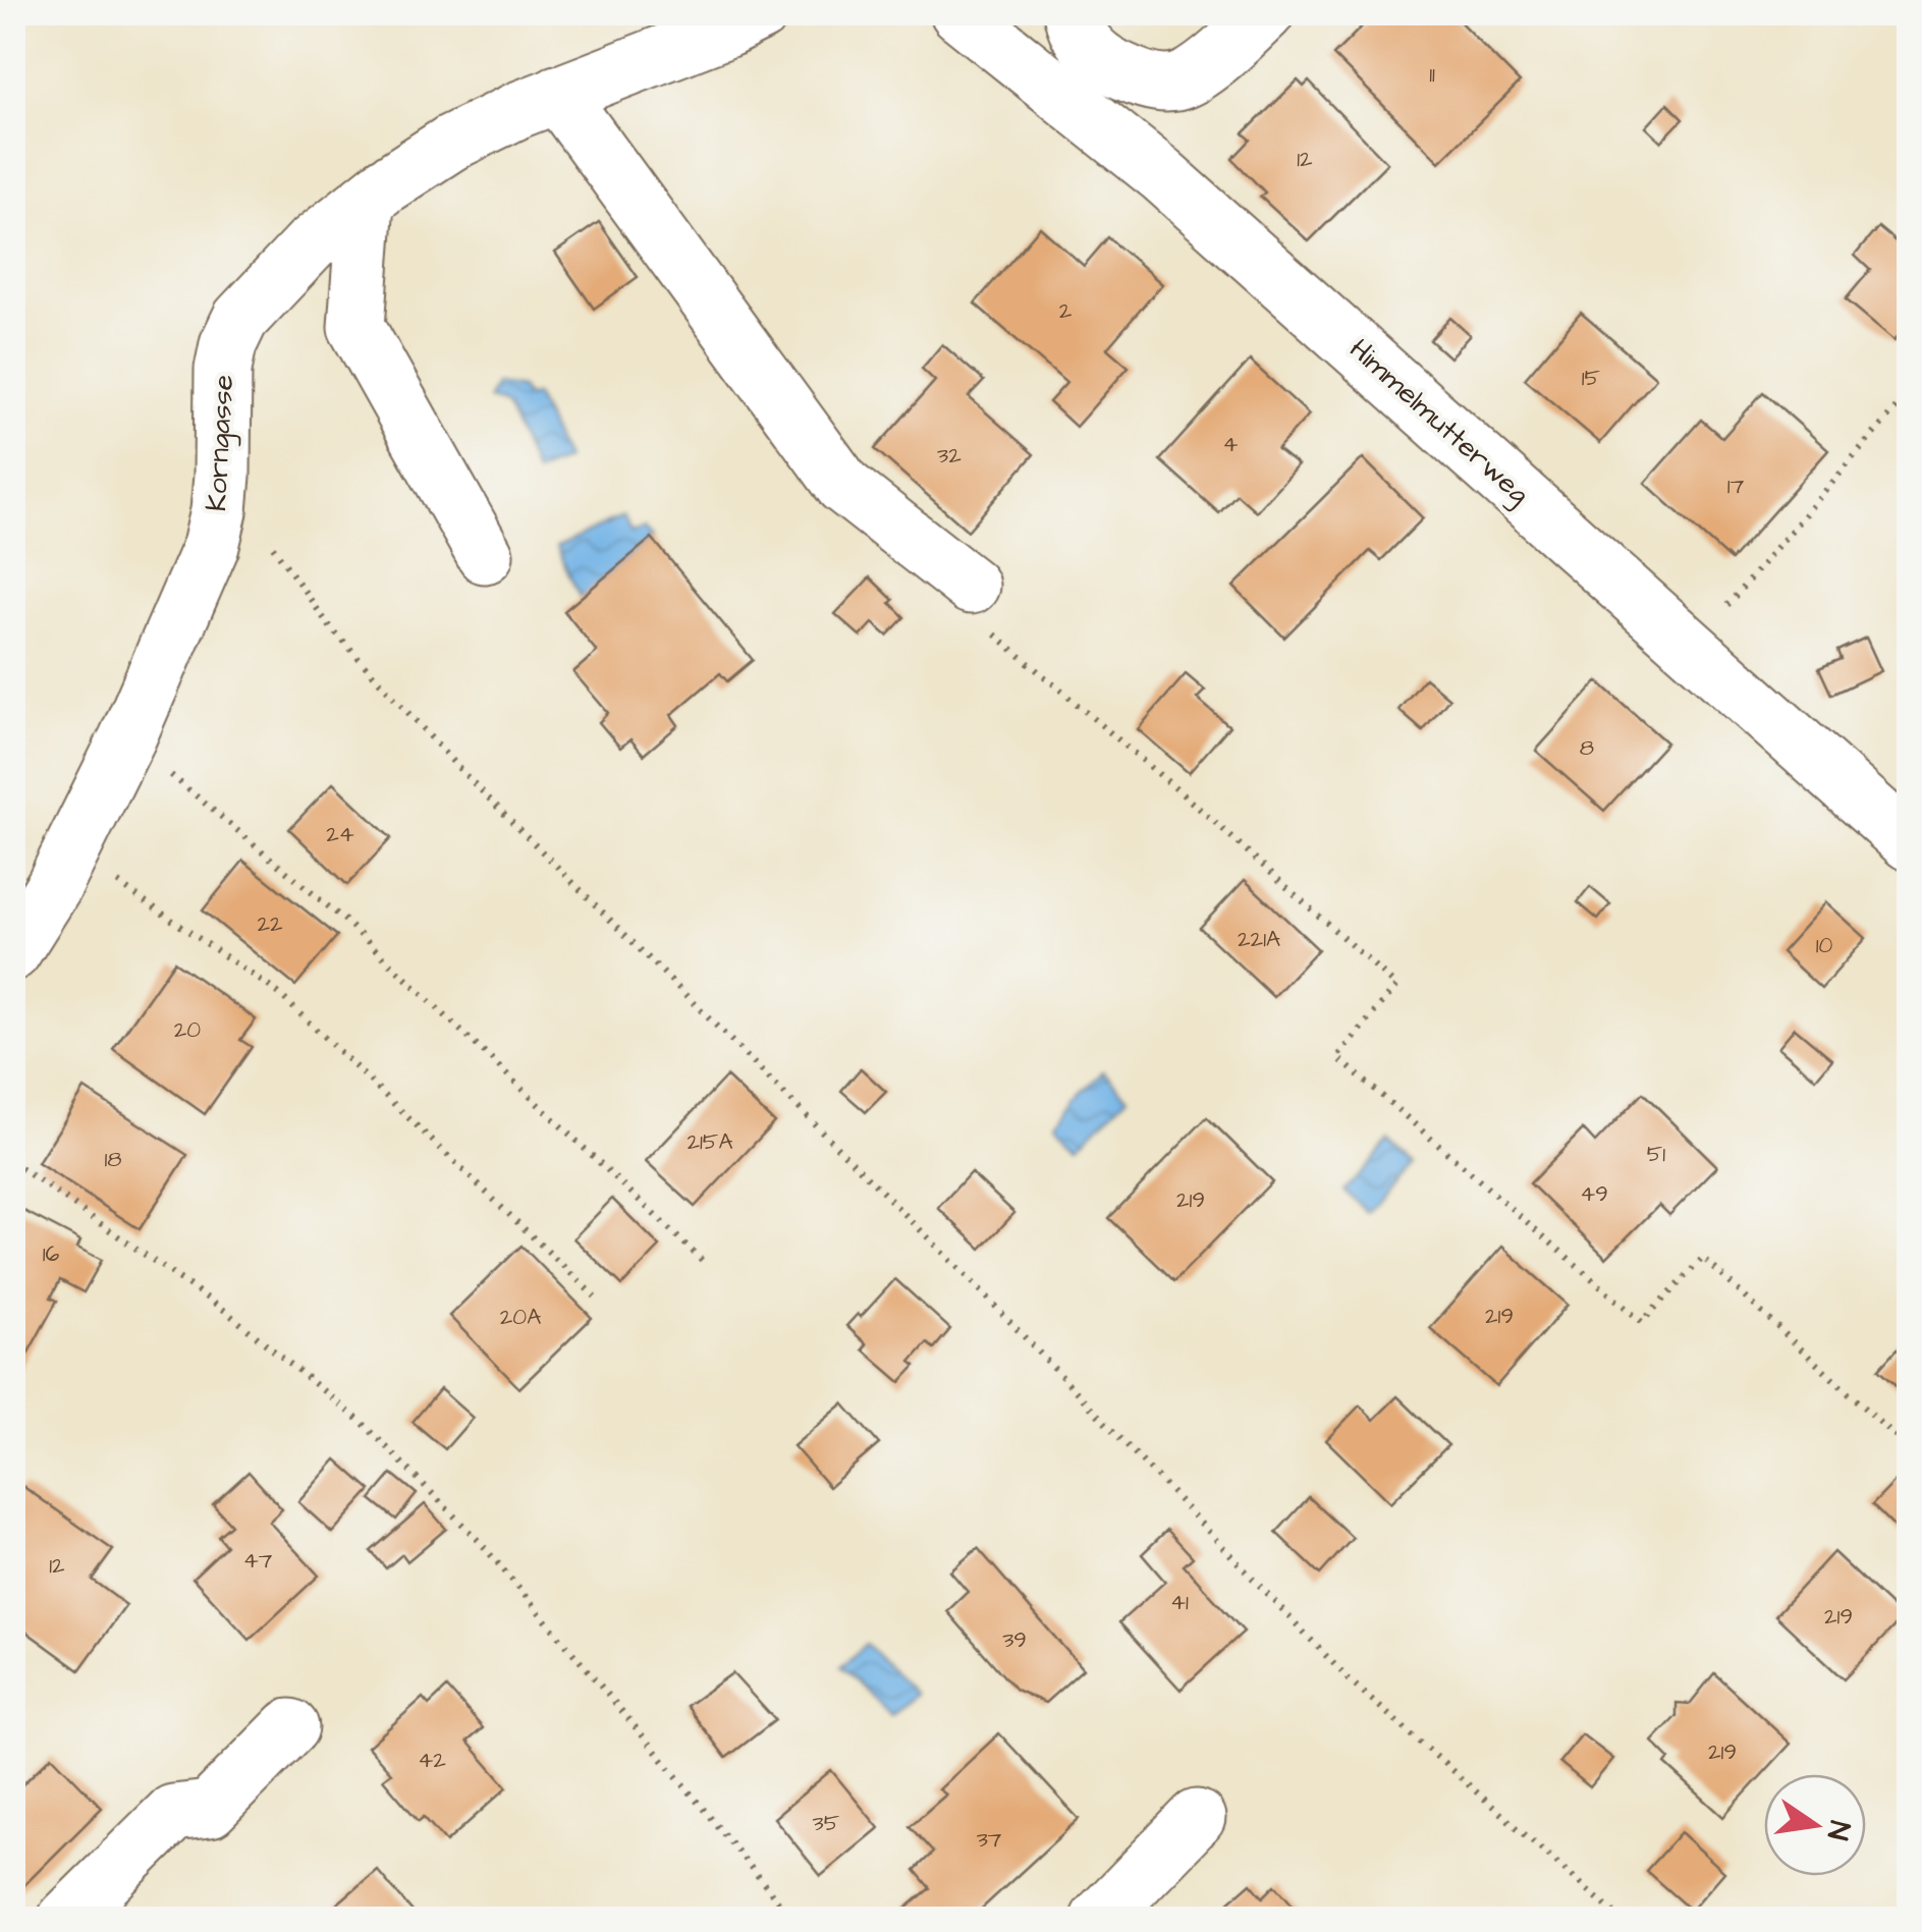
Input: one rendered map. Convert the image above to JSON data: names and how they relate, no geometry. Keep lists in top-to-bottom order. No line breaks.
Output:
{"streets":{"street":["Himmelmutterweg","Korngasse"]},"house_numbers":["11","12","2","15","4","32","17","8","24","22","221A","10","20","215A","51","18","49","219","16","219","20A","47","12","41","219","39","219","42","35","37"],"north":"right"}
